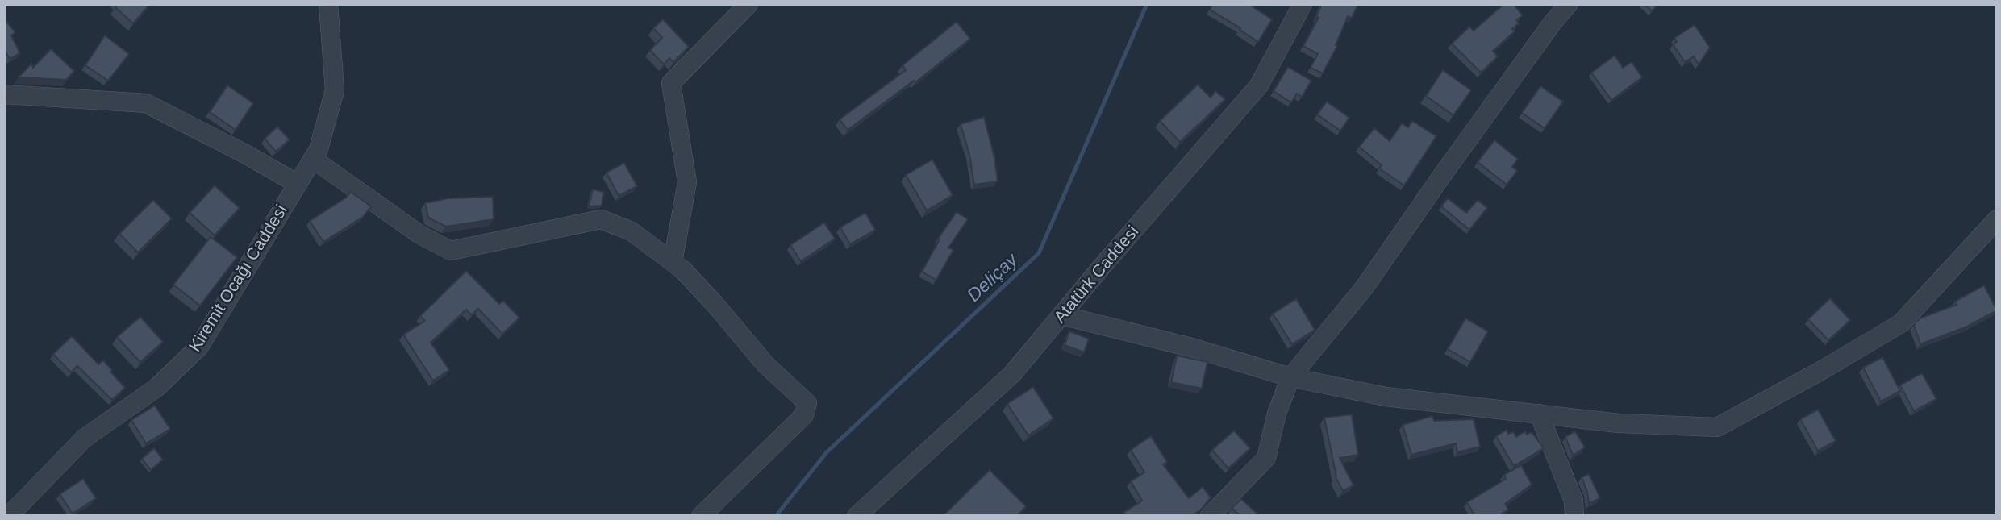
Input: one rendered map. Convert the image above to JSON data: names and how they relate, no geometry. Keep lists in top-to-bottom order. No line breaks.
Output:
{"streets":{"street":["Atatürk Caddesi","Kiremit Ocağı Caddesi"]},"water":["Deliçay"]}
